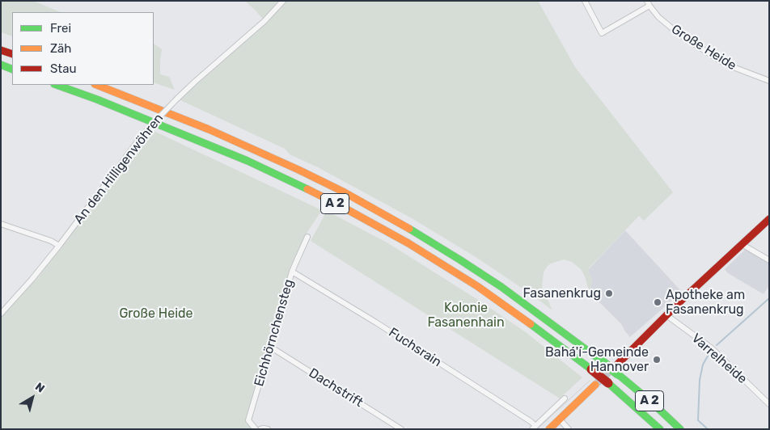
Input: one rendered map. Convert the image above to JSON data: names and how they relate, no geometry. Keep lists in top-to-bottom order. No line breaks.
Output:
{"streets":{"main road":["A 2"],"street":["Große Heide","An den Hilligenwöhren","Eichhörnchensteg","Fuchsrain","Varrelheide","Dachstrift"]},"crossings":[["Eichhörnchensteg","Fuchsrain"],["Eichhörnchensteg","Dachstrift"]],"parks":["Kolonie Fasanenhain","Große Heide"],"places":["Fasanenkrug","Apotheke am Fasanenkrug","Bahá'í-Gemeinde Hannover"],"legend":["Frei","Zäh","Stau"],"north":"top right"}
